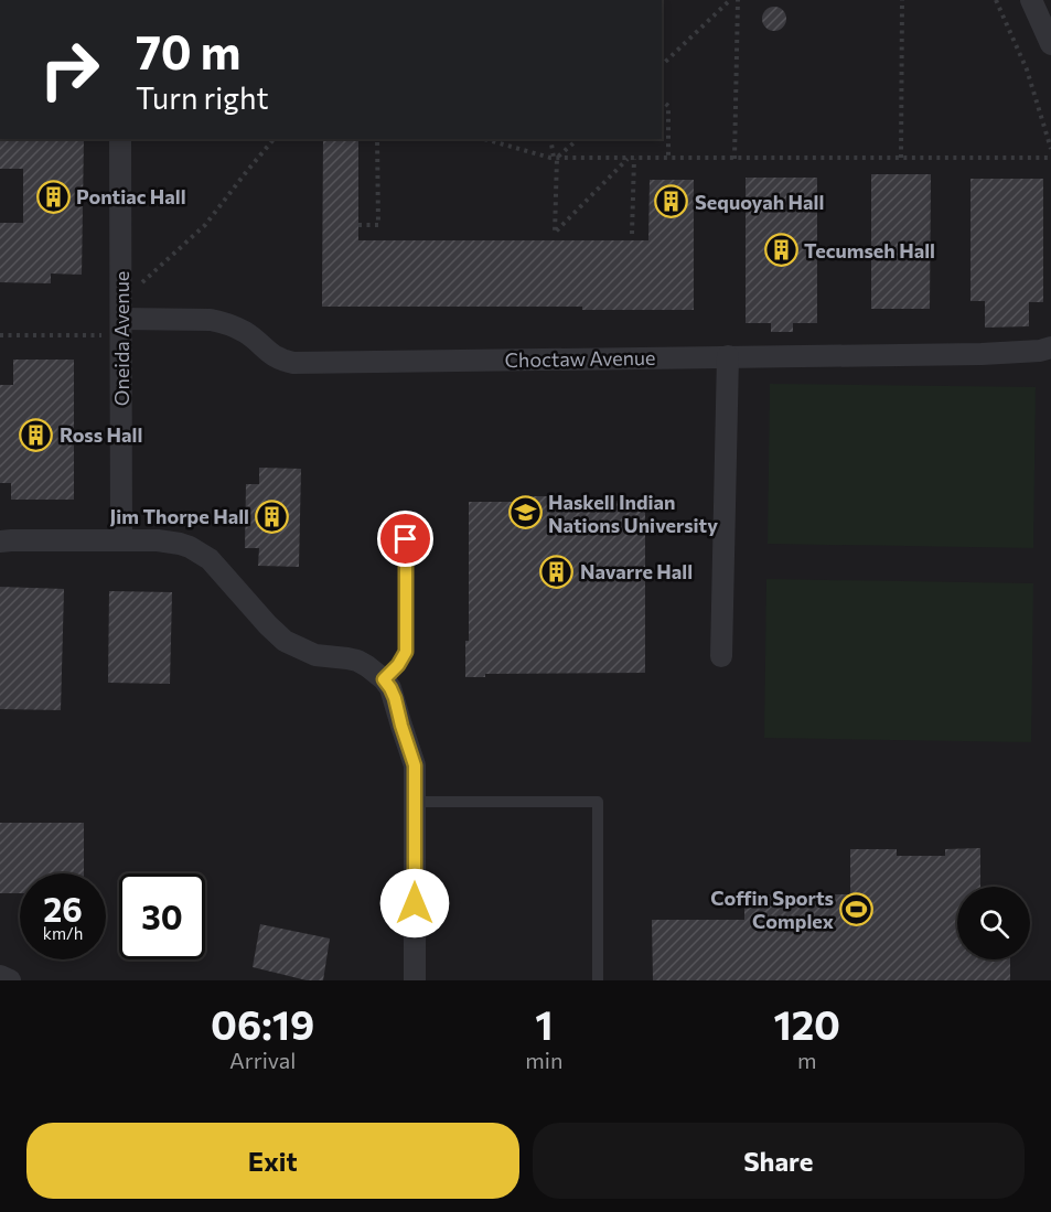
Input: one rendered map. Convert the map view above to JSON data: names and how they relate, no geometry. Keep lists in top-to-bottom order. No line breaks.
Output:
{"streets":{"street":["Oneida Avenue","Choctaw Avenue"]},"crossings":[["Oneida Avenue","Choctaw Avenue"]],"places":{"building":["Pontiac Hall","Sequoyah Hall","Tecumseh Hall","Ross Hall","Jim Thorpe Hall","Navarre Hall"],"school or university":["Haskell Indian Nations University"],"sports":["Coffin Sports Complex"]},"page":{"turn":["70 m","Turn right"],"speed":"26 km/h","limit":"30","eta":["06:19","Arrival","1","min","120","m"],"buttons":["Exit","Share"]}}
